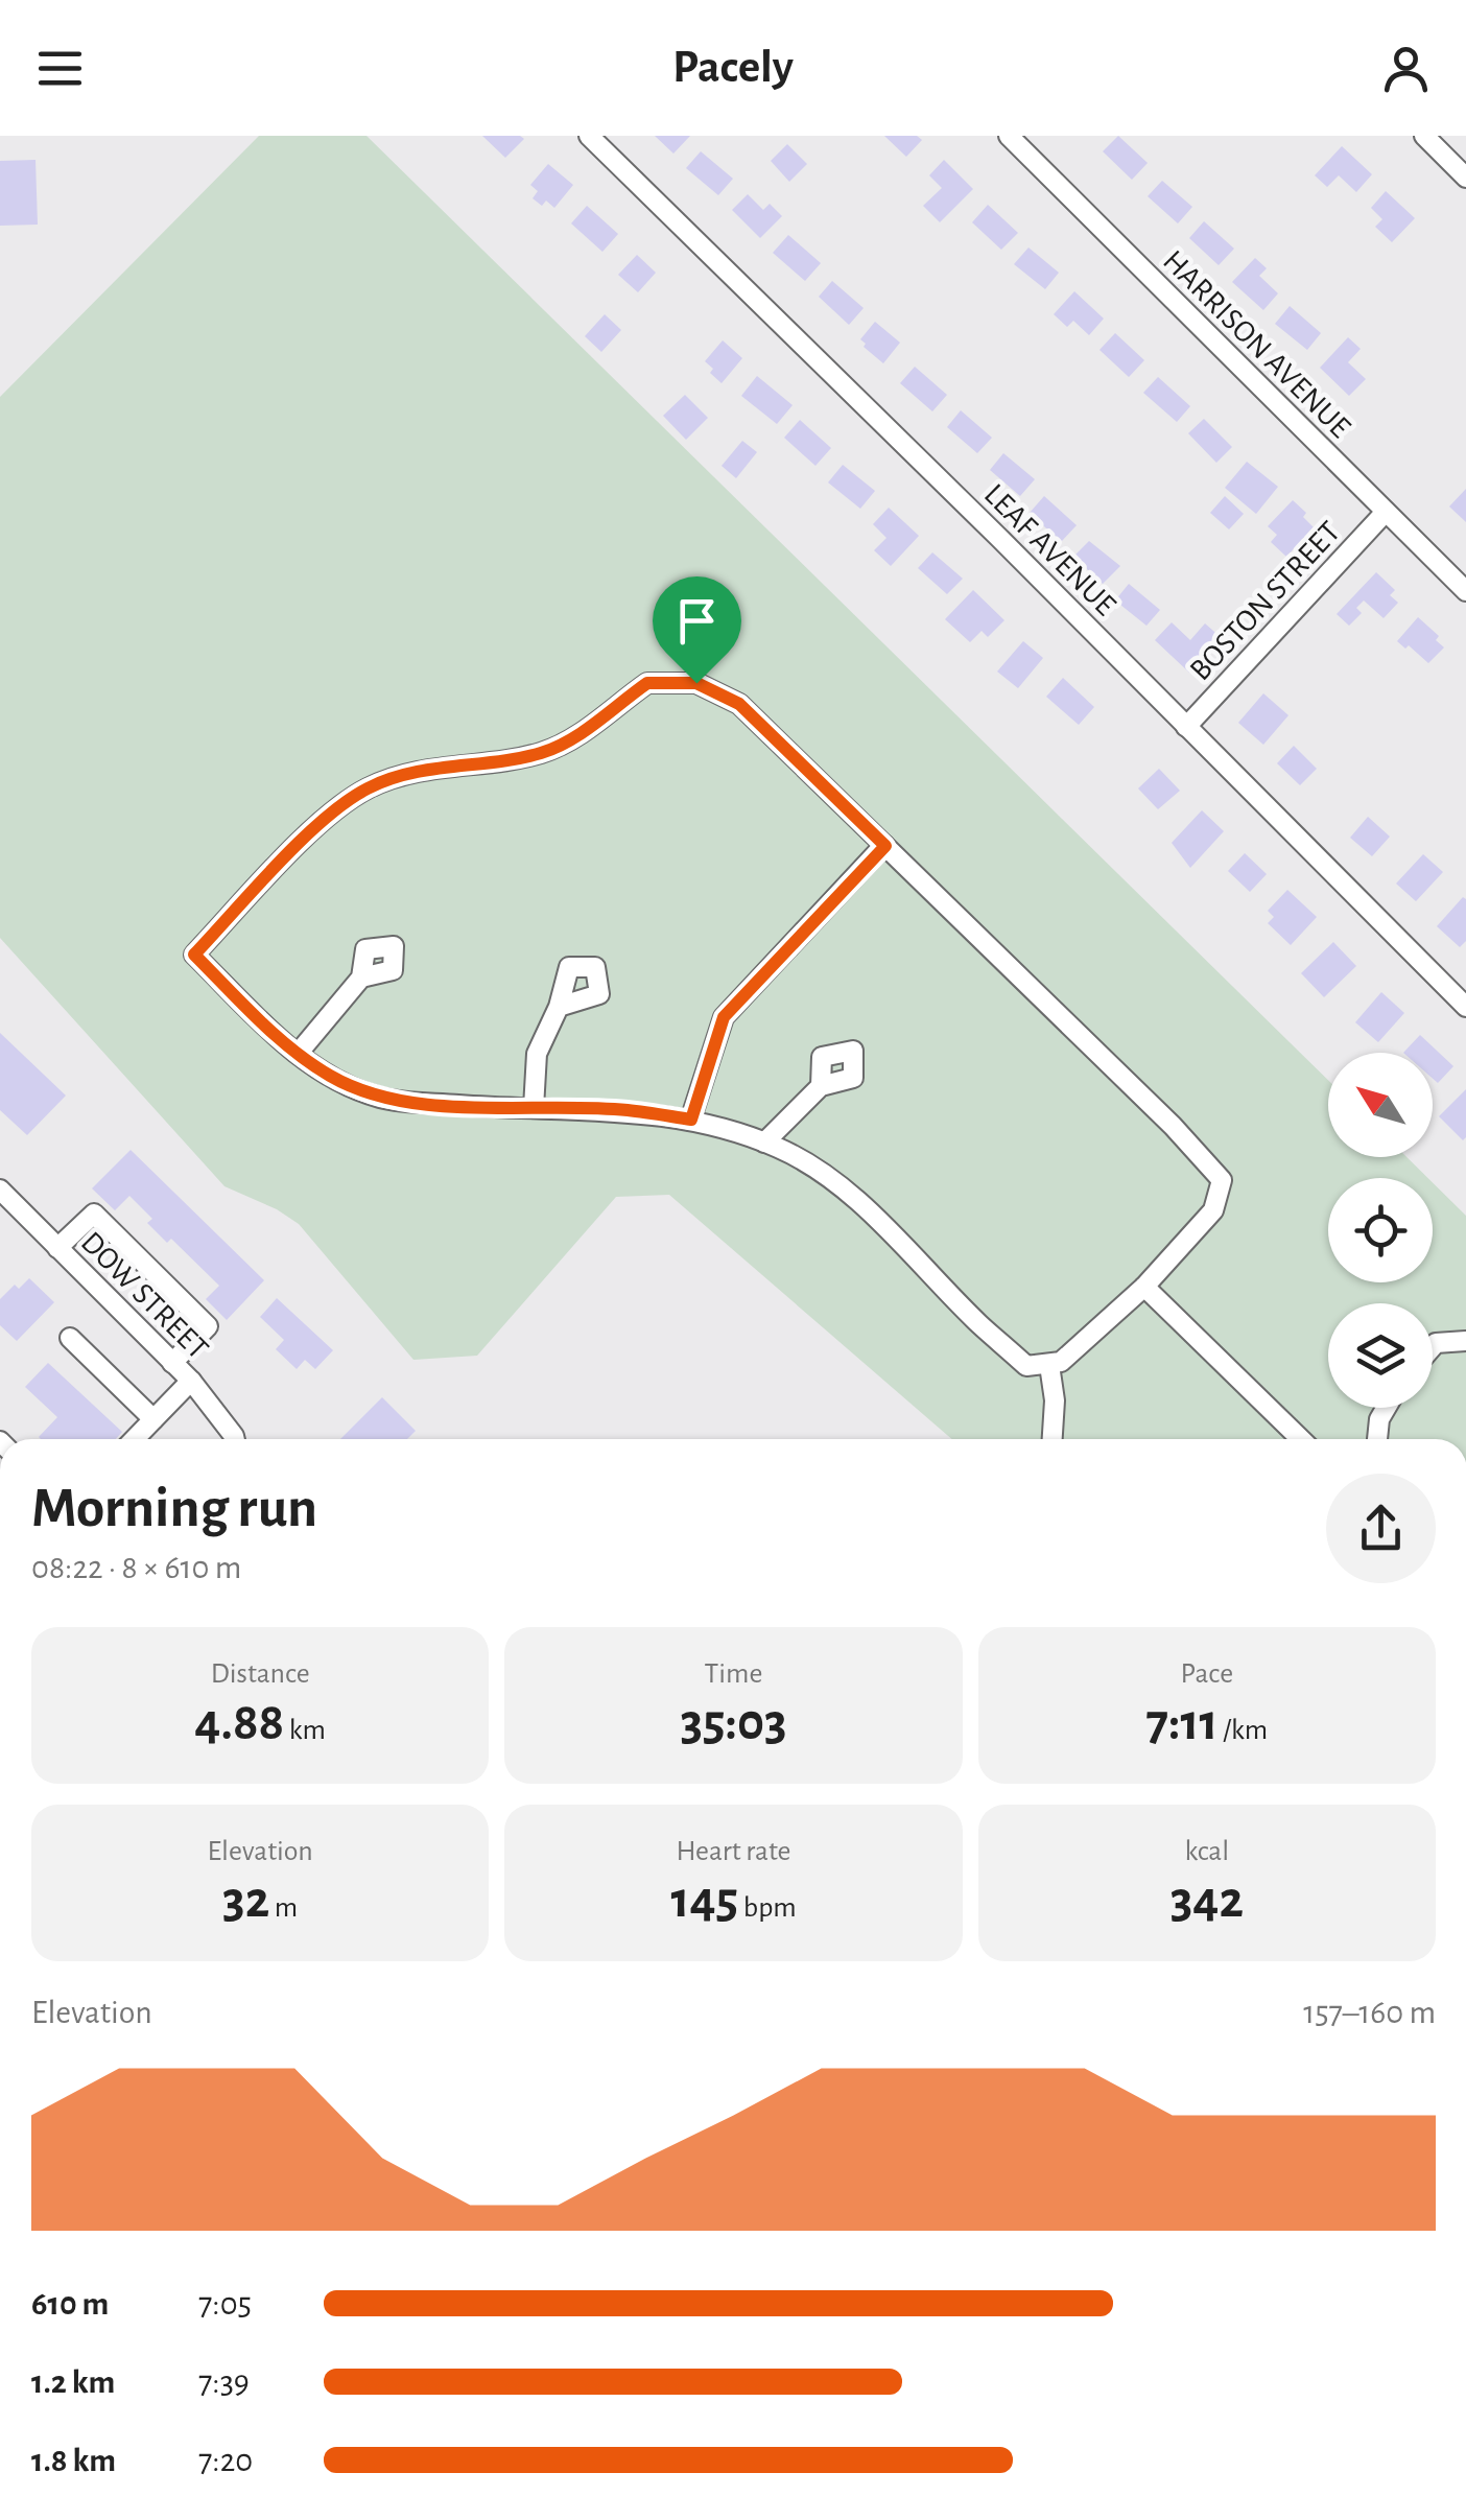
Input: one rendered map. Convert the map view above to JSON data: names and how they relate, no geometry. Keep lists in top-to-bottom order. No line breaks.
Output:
{"streets":{"street":["HARRISON AVENUE","LEAF AVENUE","BOSTON STREET","DOW STREET"]},"crossings":[["HARRISON AVENUE","BOSTON STREET"],["LEAF AVENUE","BOSTON STREET"]],"north":"top left","page":{"header":"Pacely","heading":["Morning run","08:22 · 8 × 610 m"],"stats":[["Distance","4.88 km"],["Time","35:03"],["Pace","7:11 /km"],["Elevation","32 m"],["Heart rate","145 bpm"],["kcal","342"]],"chart":["Elevation","157–160 m"],"list":[{"name":"610 m","note":"7:05"},{"name":"1.2 km","note":"7:39"},{"name":"1.8 km","note":"7:20"}]}}
